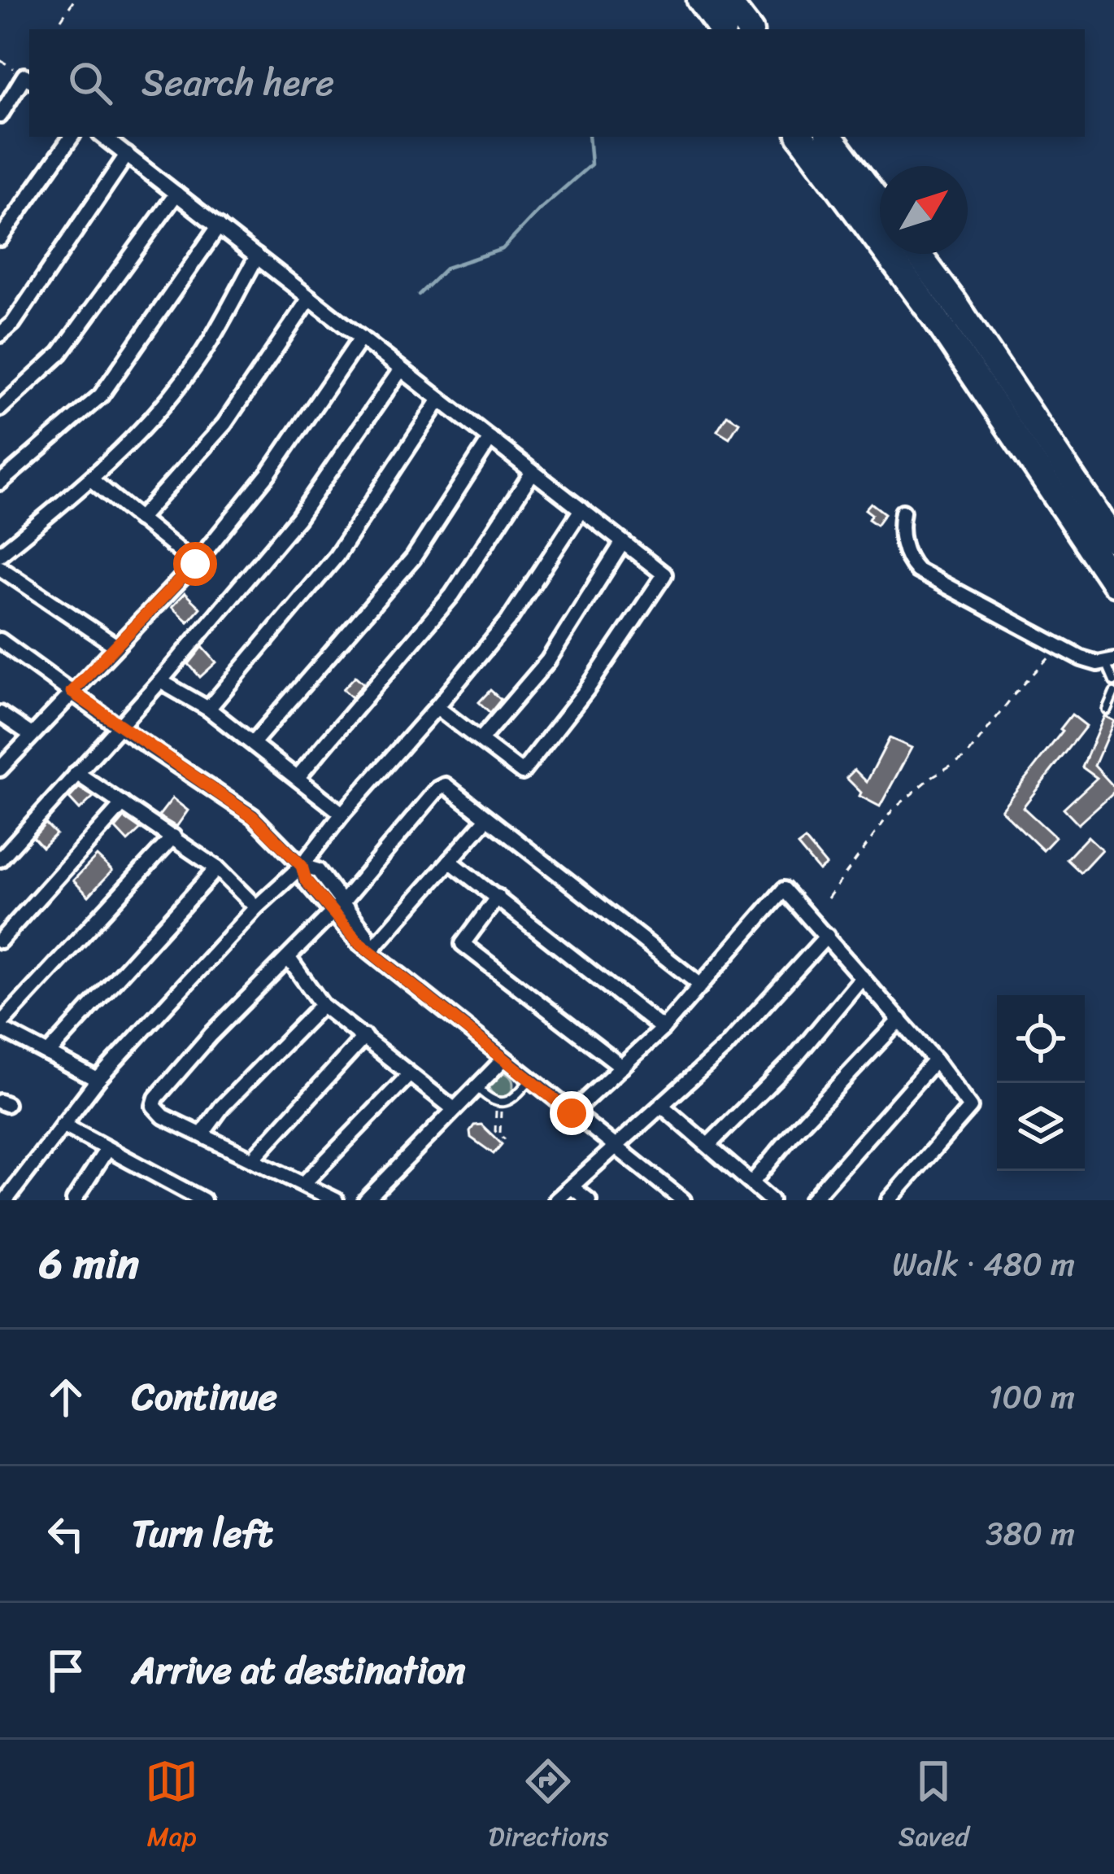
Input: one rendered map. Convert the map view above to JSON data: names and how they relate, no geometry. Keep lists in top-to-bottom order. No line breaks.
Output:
{"north":"top right","page":{"search":"Search here","heading":["6 min","Walk · 480 m"],"list":[["Continue","100 m"],["Turn left","380 m"],"Arrive at destination"],"nav":["Map","Directions","Saved"]}}
